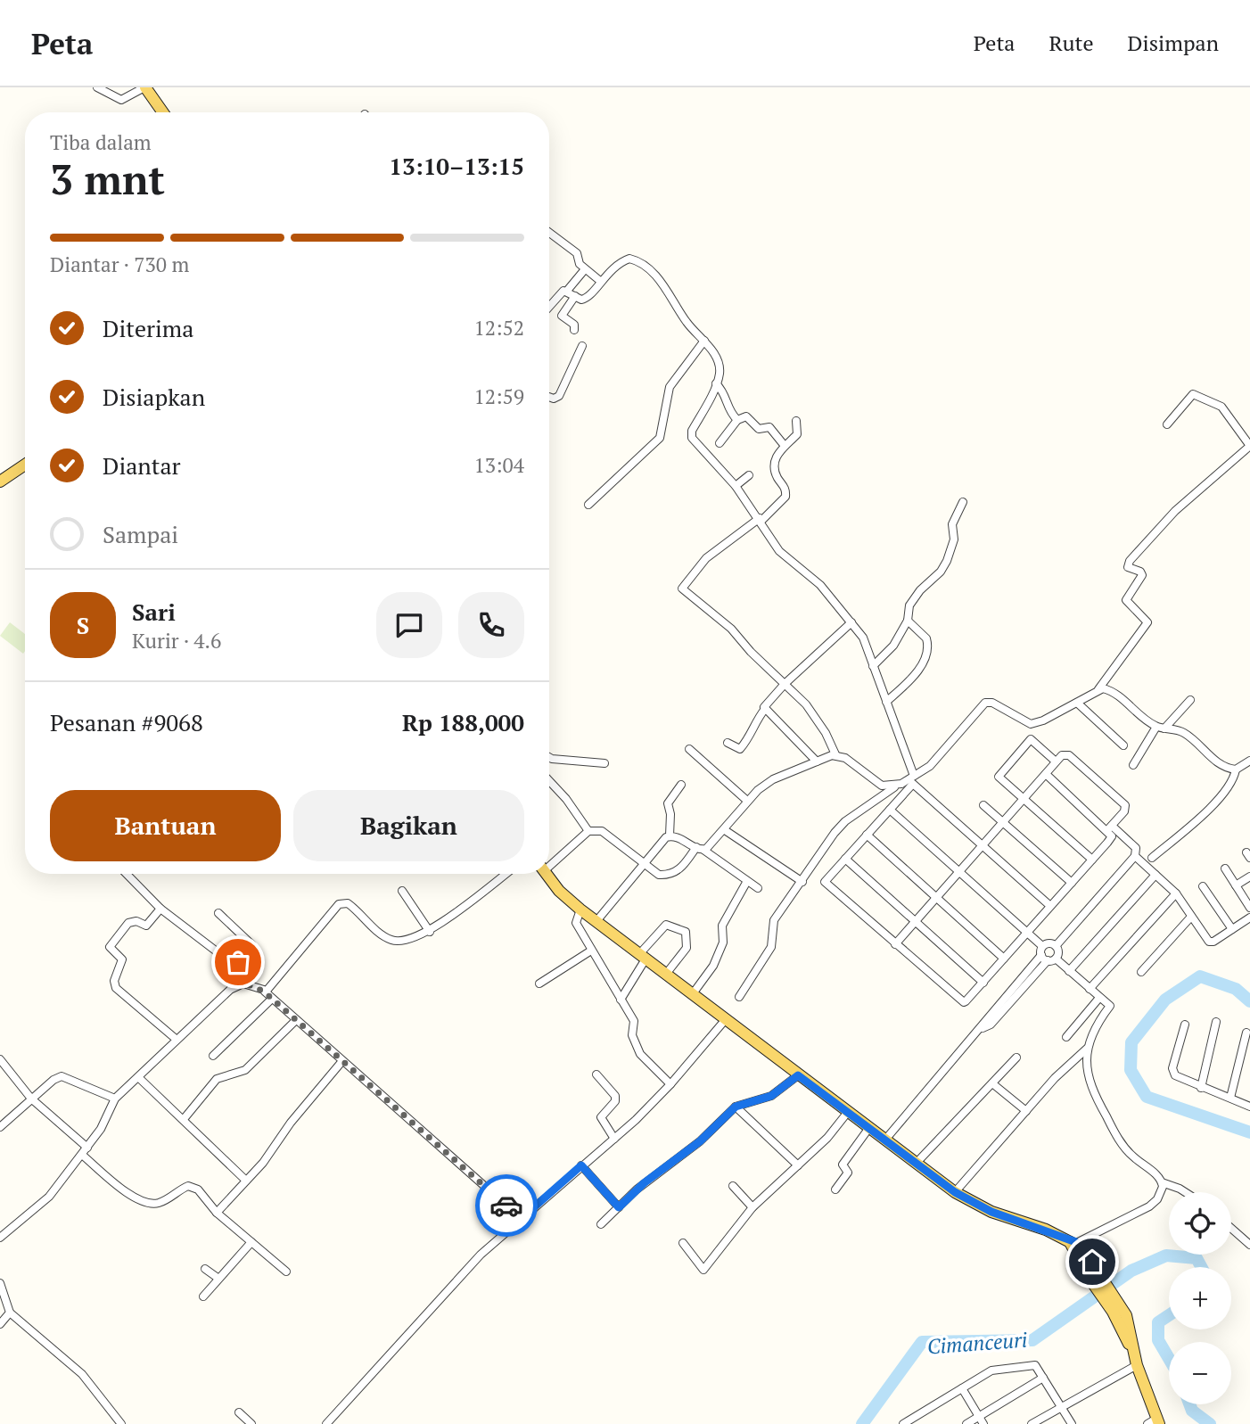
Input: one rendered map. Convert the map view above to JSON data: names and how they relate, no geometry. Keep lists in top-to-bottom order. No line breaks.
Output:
{"water":["Cimanceuri"],"page":{"header":"Peta","nav":["Peta","Rute","Disimpan"],"heading":["3 mnt","Tiba dalam","13:10–13:15"],"panel":["Sari","Kurir · 4.6","Pesanan #9068","Rp 188,000"],"bar":"Diantar · 730 m","list":[["Diterima","12:52"],["Disiapkan","12:59"],["Diantar","13:04"],"Sampai"],"round":"S","buttons":["Bantuan","Bagikan"],"map_buttons":["+","−"]}}
